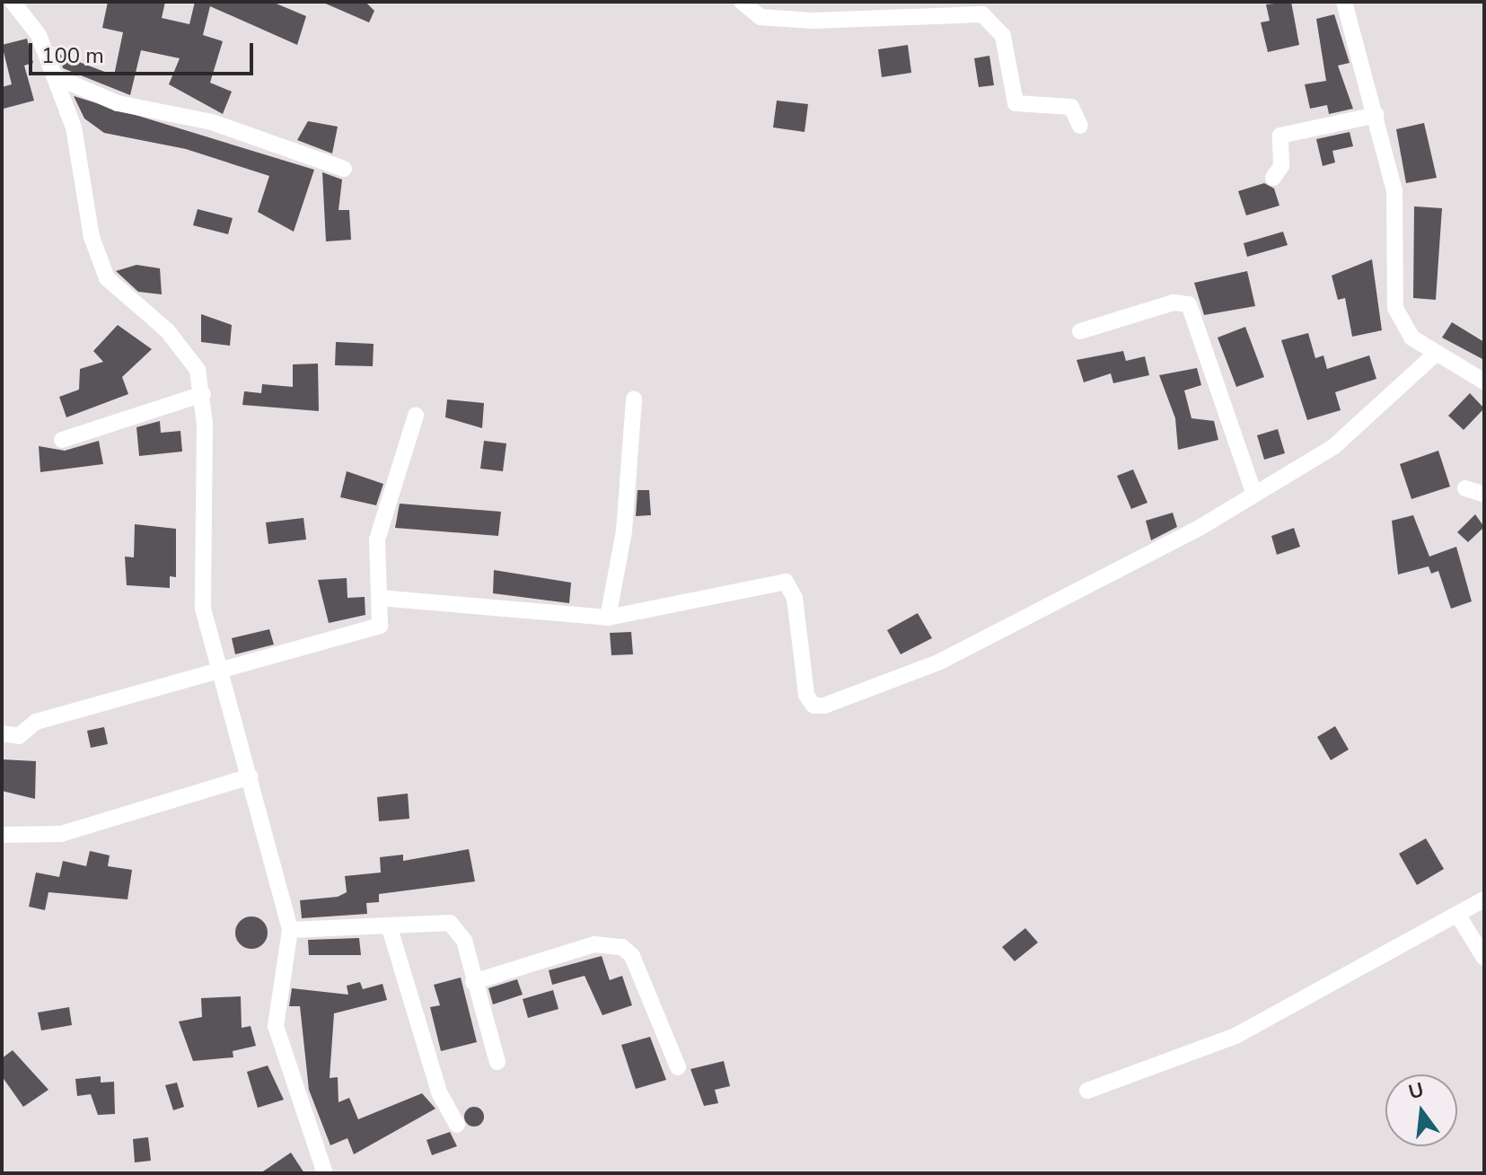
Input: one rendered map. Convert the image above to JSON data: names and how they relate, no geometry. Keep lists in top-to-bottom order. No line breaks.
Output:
{"scale_bar":"100 m","north":"top"}
